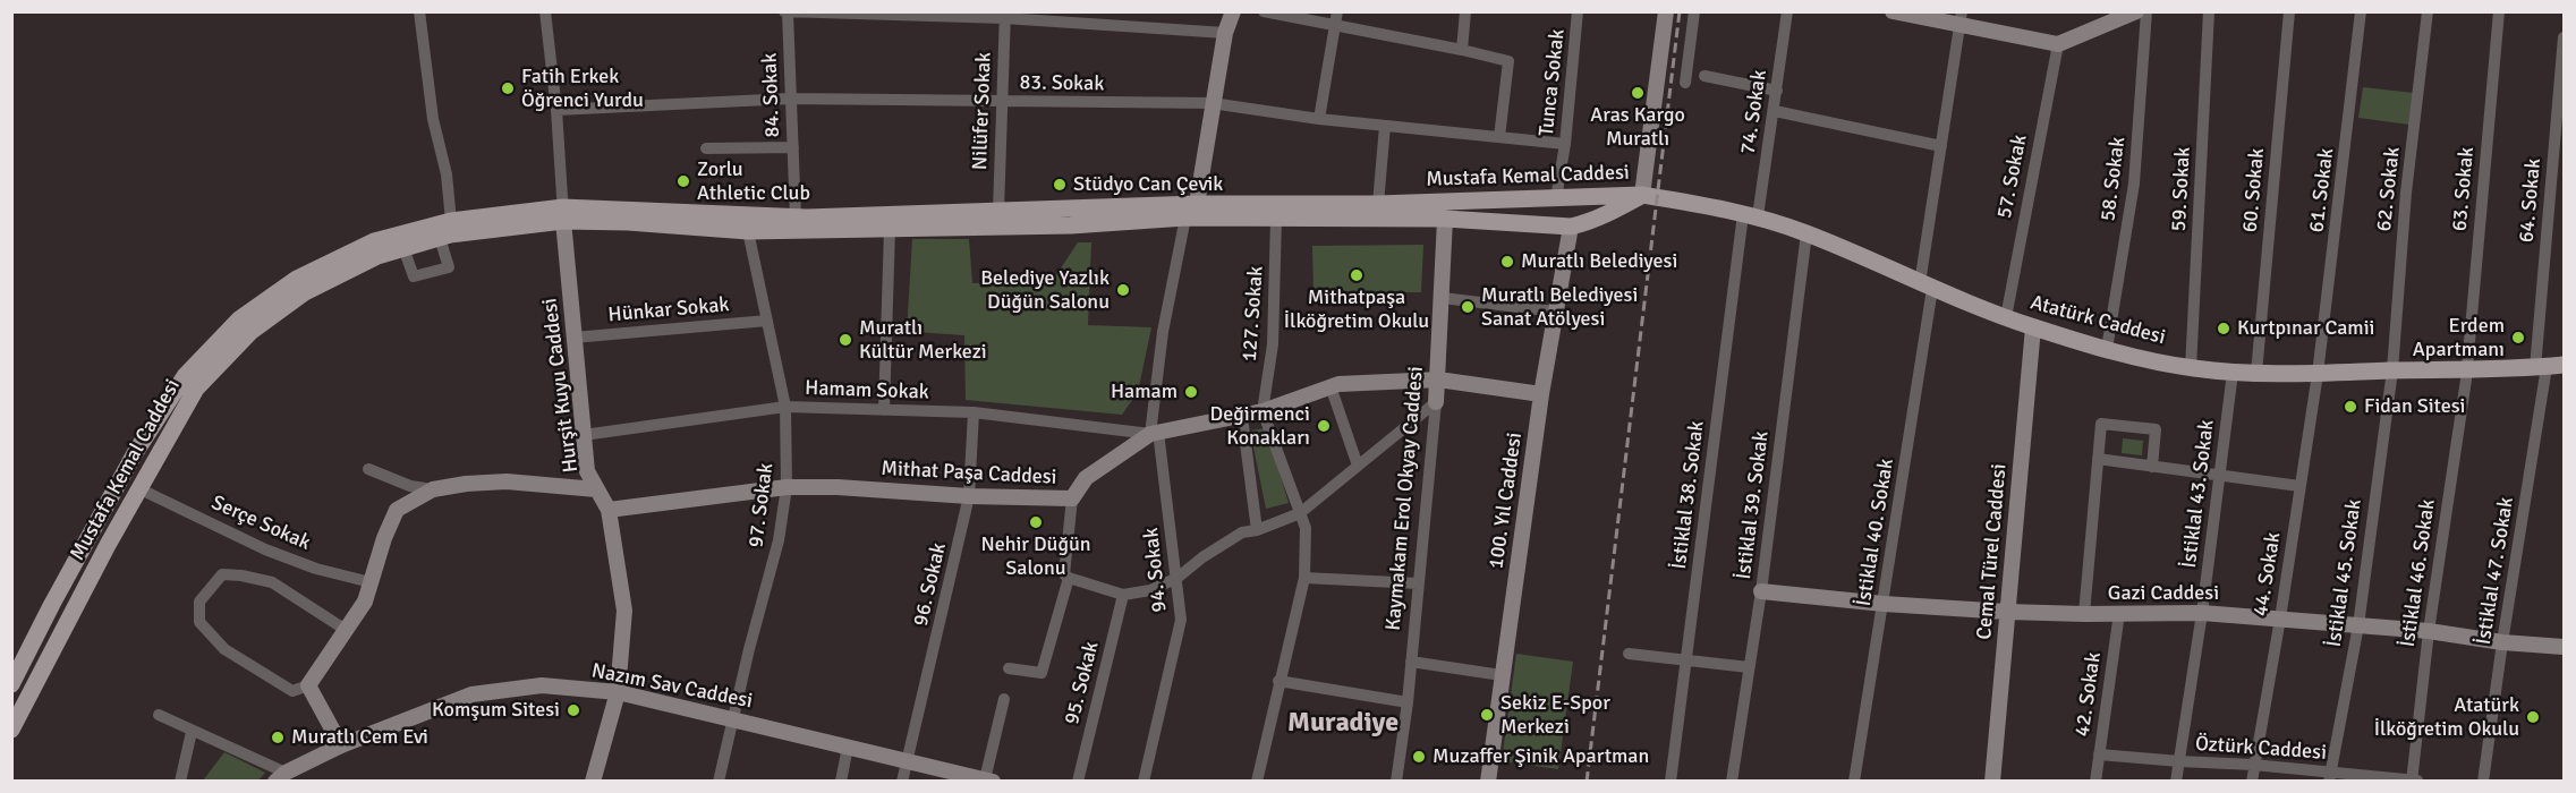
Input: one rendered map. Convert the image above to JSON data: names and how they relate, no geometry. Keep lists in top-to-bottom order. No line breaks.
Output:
{"streets":{"main road":["Mustafa Kemal Caddesi","Atatürk Caddesi"],"street":["Tunca Sokak","83. Sokak","84. Sokak","Nilüfer Sokak","74. Sokak","57. Sokak","58. Sokak","59. Sokak","62. Sokak","63. Sokak","60. Sokak","61. Sokak","64. Sokak","Hünkar Sokak","127. Sokak","Hurşit Kuyu Caddesi","Hamam Sokak","Mithat Paşa Caddesi","İstiklal 43. Sokak","İstiklal 38. Sokak","Kaymakam Erol Okyay Caddesi","100. Yıl Caddesi","97. Sokak","İstiklal 39. Sokak","Serçe Sokak","İstiklal 40. Sokak","Cemal Türel Caddesi","94. Sokak","İstiklal 47. Sokak","İstiklal 45. Sokak","İstiklal 46. Sokak","44. Sokak","96. Sokak","Gazi Caddesi","95. Sokak","Nazım Sav Caddesi","42. Sokak","Öztürk Caddesi"]},"crossings":[["Tunca Sokak","83. Sokak"],["Tunca Sokak","Mustafa Kemal Caddesi"],["83. Sokak","84. Sokak"],["83. Sokak","Nilüfer Sokak"],["84. Sokak","Mustafa Kemal Caddesi"],["Nilüfer Sokak","Mustafa Kemal Caddesi"],["74. Sokak","Atatürk Caddesi"],["74. Sokak","İstiklal 38. Sokak"],["Mustafa Kemal Caddesi","127. Sokak"],["Mustafa Kemal Caddesi","Atatürk Caddesi"],["Mustafa Kemal Caddesi","Hurşit Kuyu Caddesi"],["Mustafa Kemal Caddesi","Kaymakam Erol Okyay Caddesi"],["Mustafa Kemal Caddesi","100. Yıl Caddesi"],["Mustafa Kemal Caddesi","97. Sokak"],["Mustafa Kemal Caddesi","Serçe Sokak"],["Mustafa Kemal Caddesi","94. Sokak"],["57. Sokak","Atatürk Caddesi"],["58. Sokak","Atatürk Caddesi"],["59. Sokak","Atatürk Caddesi"],["62. Sokak","Atatürk Caddesi"],["62. Sokak","İstiklal 45. Sokak"],["63. Sokak","Atatürk Caddesi"],["63. Sokak","İstiklal 46. Sokak"],["60. Sokak","Atatürk Caddesi"],["61. Sokak","Atatürk Caddesi"],["61. Sokak","44. Sokak"],["64. Sokak","Atatürk Caddesi"],["64. Sokak","İstiklal 47. Sokak"],["Hünkar Sokak","Hurşit Kuyu Caddesi"],["Hünkar Sokak","97. Sokak"],["127. Sokak","Mithat Paşa Caddesi"],["Atatürk Caddesi","İstiklal 43. Sokak"],["Atatürk Caddesi","İstiklal 38. Sokak"],["Atatürk Caddesi","İstiklal 39. Sokak"],["Atatürk Caddesi","İstiklal 40. Sokak"],["Atatürk Caddesi","Cemal Türel Caddesi"],["Atatürk Caddesi","İstiklal 47. Sokak"],["Atatürk Caddesi","İstiklal 45. Sokak"],["Atatürk Caddesi","İstiklal 46. Sokak"],["Atatürk Caddesi","44. Sokak"],["Hurşit Kuyu Caddesi","Hamam Sokak"],["Hurşit Kuyu Caddesi","Mithat Paşa Caddesi"],["Hurşit Kuyu Caddesi","Nazım Sav Caddesi"],["Hamam Sokak","Mithat Paşa Caddesi"],["Hamam Sokak","97. Sokak"],["Hamam Sokak","94. Sokak"],["Hamam Sokak","96. Sokak"],["Mithat Paşa Caddesi","Kaymakam Erol Okyay Caddesi"],["Mithat Paşa Caddesi","100. Yıl Caddesi"],["Mithat Paşa Caddesi","97. Sokak"],["Mithat Paşa Caddesi","94. Sokak"],["Mithat Paşa Caddesi","96. Sokak"],["İstiklal 43. Sokak","Gazi Caddesi"],["İstiklal 43. Sokak","Öztürk Caddesi"],["97. Sokak","Nazım Sav Caddesi"],["İstiklal 39. Sokak","Gazi Caddesi"],["İstiklal 40. Sokak","Gazi Caddesi"],["Cemal Türel Caddesi","Gazi Caddesi"],["İstiklal 47. Sokak","Gazi Caddesi"],["İstiklal 45. Sokak","Gazi Caddesi"],["İstiklal 45. Sokak","Öztürk Caddesi"],["İstiklal 46. Sokak","Gazi Caddesi"],["İstiklal 46. Sokak","Öztürk Caddesi"],["44. Sokak","Gazi Caddesi"],["44. Sokak","Öztürk Caddesi"],["96. Sokak","Nazım Sav Caddesi"],["Gazi Caddesi","42. Sokak"],["42. Sokak","Öztürk Caddesi"]],"districts":["Muradiye"],"places":["Fatih Erkek Öğrenci Yurdu","Aras Kargo Muratlı","Zorlu Athletic Club","Stüdyo Can Çevik","Muratlı Belediyesi","Mithatpaşa İlköğretim Okulu","Belediye Yazlık Düğün Salonu","Muratlı Belediyesi Sanat Atölyesi","Kurtpınar Camii","Erdem Apartmanı","Muratlı Kültür Merkezi","Hamam","Fidan Sitesi","Değirmenci Konakları","Nehir Düğün Salonu","Komşum Sitesi","Sekiz E-Spor Merkezi","Atatürk İlköğretim Okulu","Muratlı Cem Evi","Muzaffer Şinik Apartman"]}
